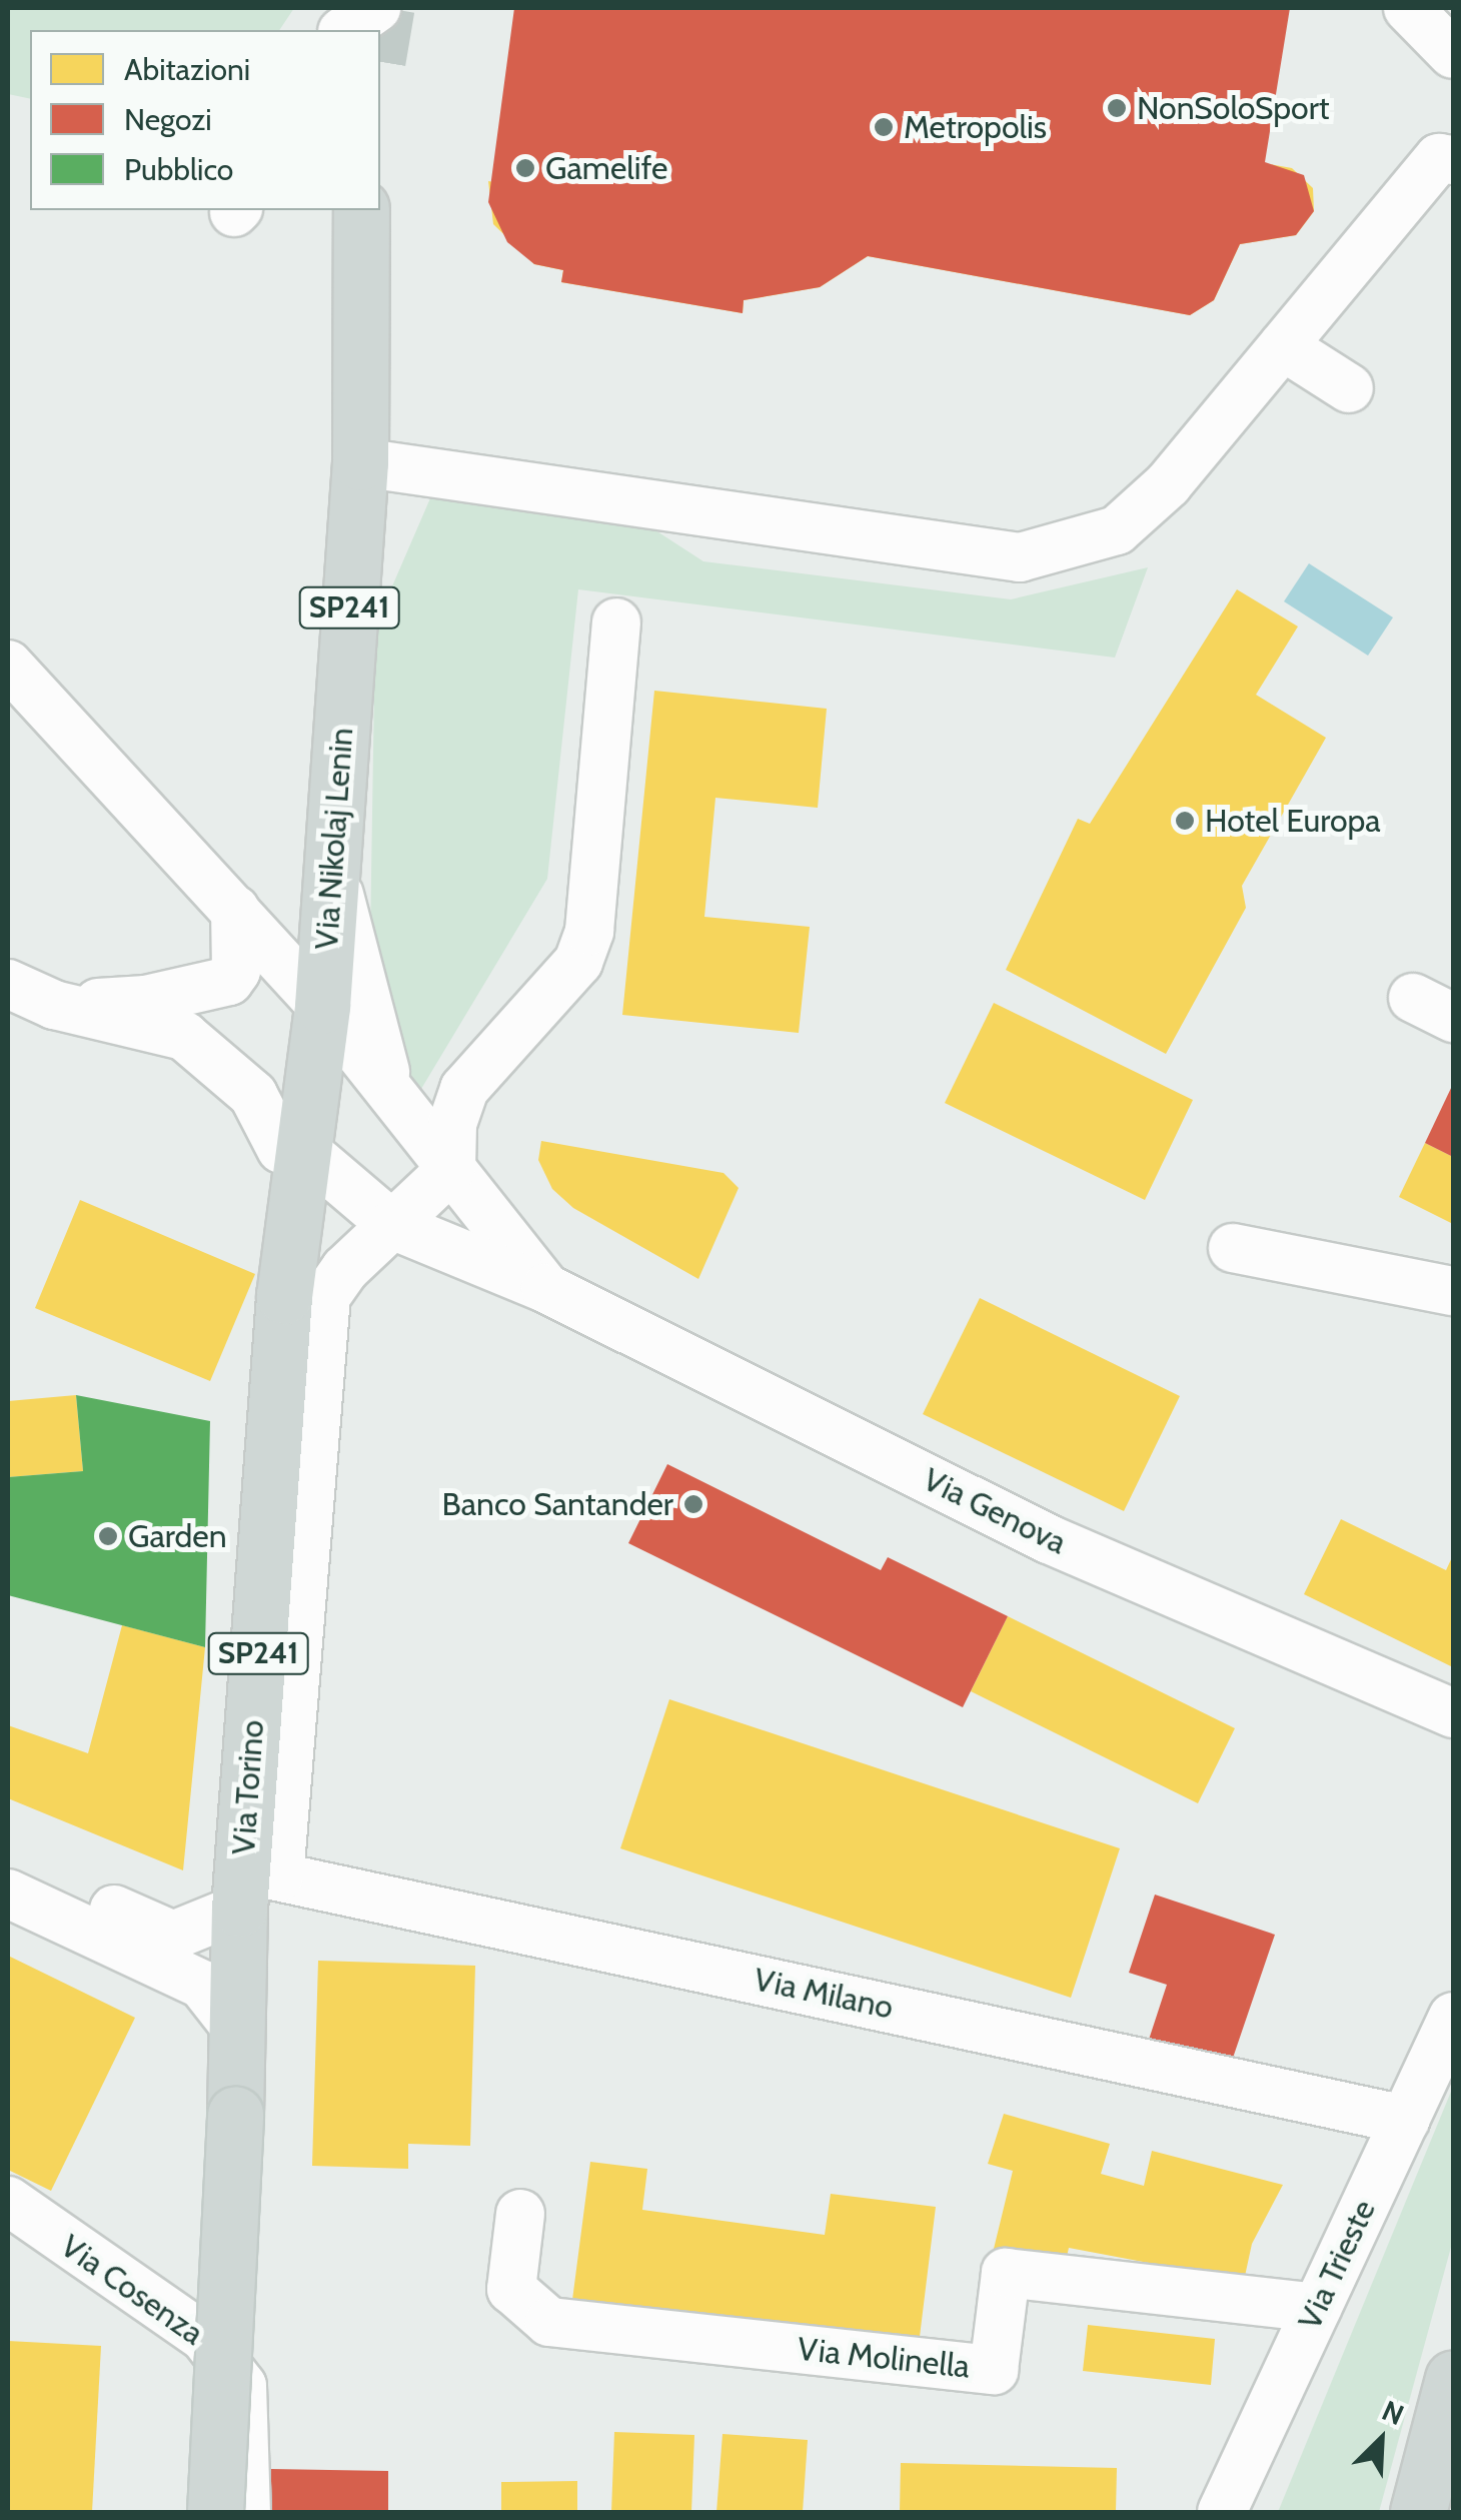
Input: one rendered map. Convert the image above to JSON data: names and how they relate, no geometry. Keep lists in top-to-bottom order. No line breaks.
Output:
{"streets":{"main road":["SP241","Via Nikolaj Lenin","Via Torino"],"street":["Via Genova","Via Milano","Via Trieste","Via Cosenza","Via Molinella"]},"crossings":[["Via Nikolaj Lenin","Via Genova"],["Via Nikolaj Lenin","Via Torino"],["Via Genova","Via Torino"],["Via Torino","Via Milano"],["Via Milano","Via Trieste"],["Via Trieste","Via Molinella"]],"places":["NonSoloSport","Metropolis","Gamelife","Hotel Europa","Banco Santander","Garden"],"legend":["Abitazioni","Negozi","Pubblico"],"north":"top right"}
